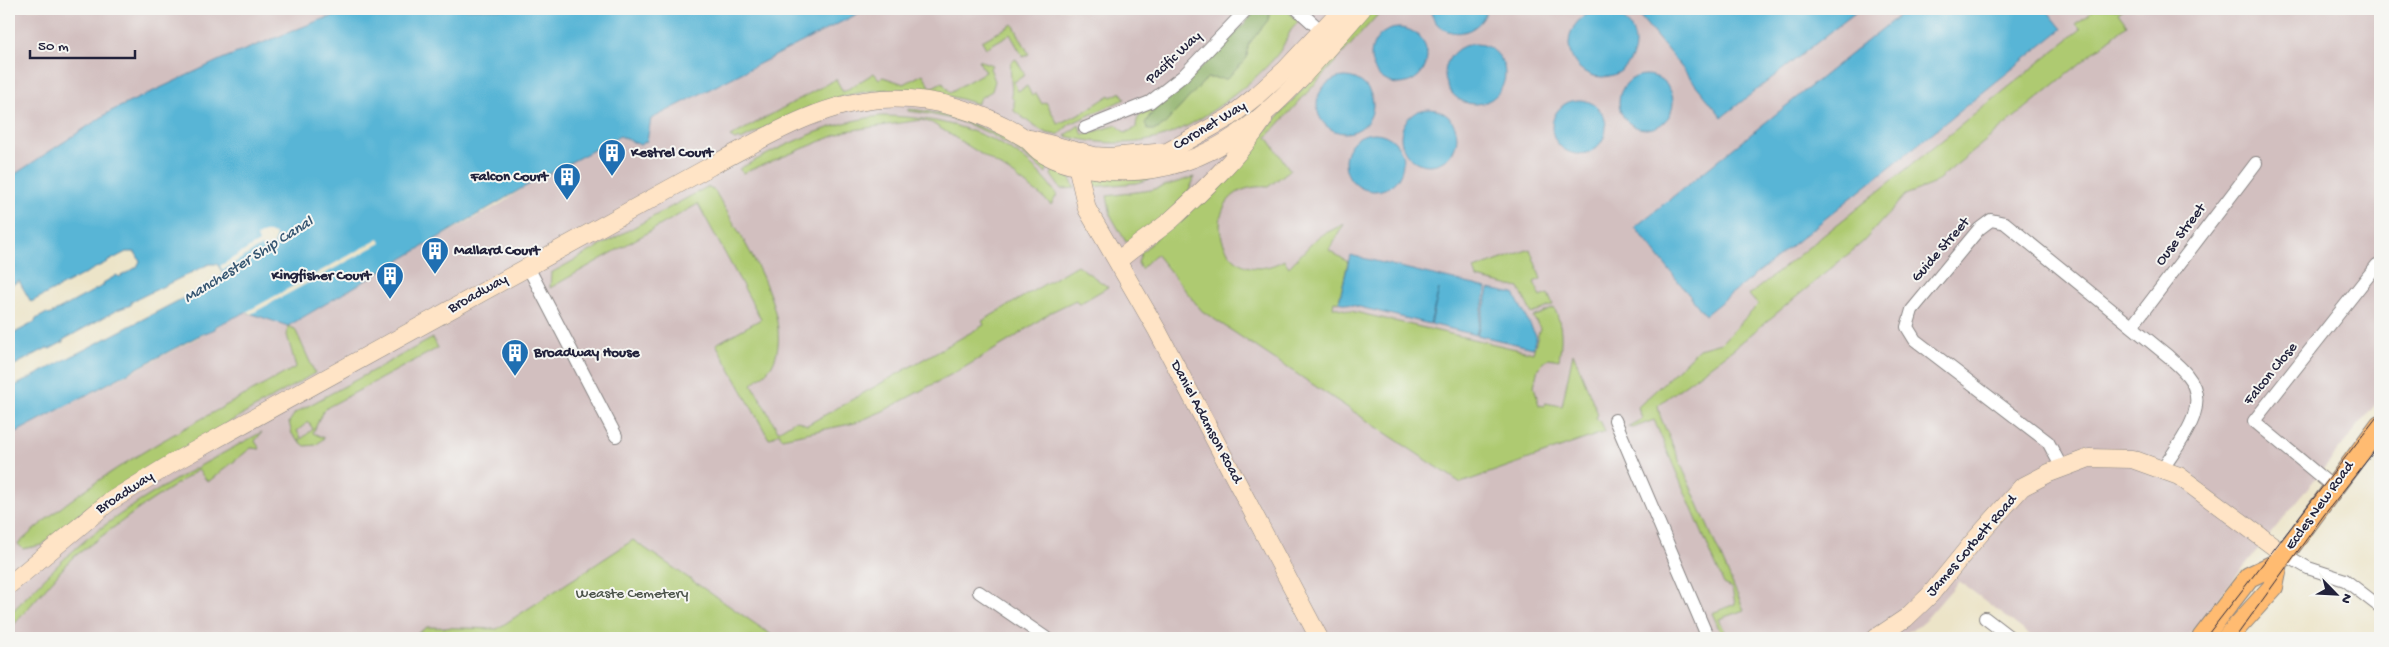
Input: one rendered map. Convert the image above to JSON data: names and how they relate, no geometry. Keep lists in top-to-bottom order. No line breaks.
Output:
{"streets":{"main road":["Eccles New Road"],"street":["Pacific Way","Coronet Way","Ouse Street","Guide Street","Broadway","Falcon Close","Daniel Adamson Road","James Corbett Road"]},"crossings":[["Coronet Way","Broadway"],["Coronet Way","Daniel Adamson Road"],["Ouse Street","Guide Street"],["Guide Street","James Corbett Road"],["Falcon Close","Eccles New Road"],["Eccles New Road","James Corbett Road"]],"water":["Manchester Ship Canal"],"parks":["Weaste Cemetery"],"places":{"building":["Kestrel Court","Falcon Court","Mallard Court","Kingfisher Court","Broadway House"]},"scale_bar":"50 m","north":"bottom right"}
